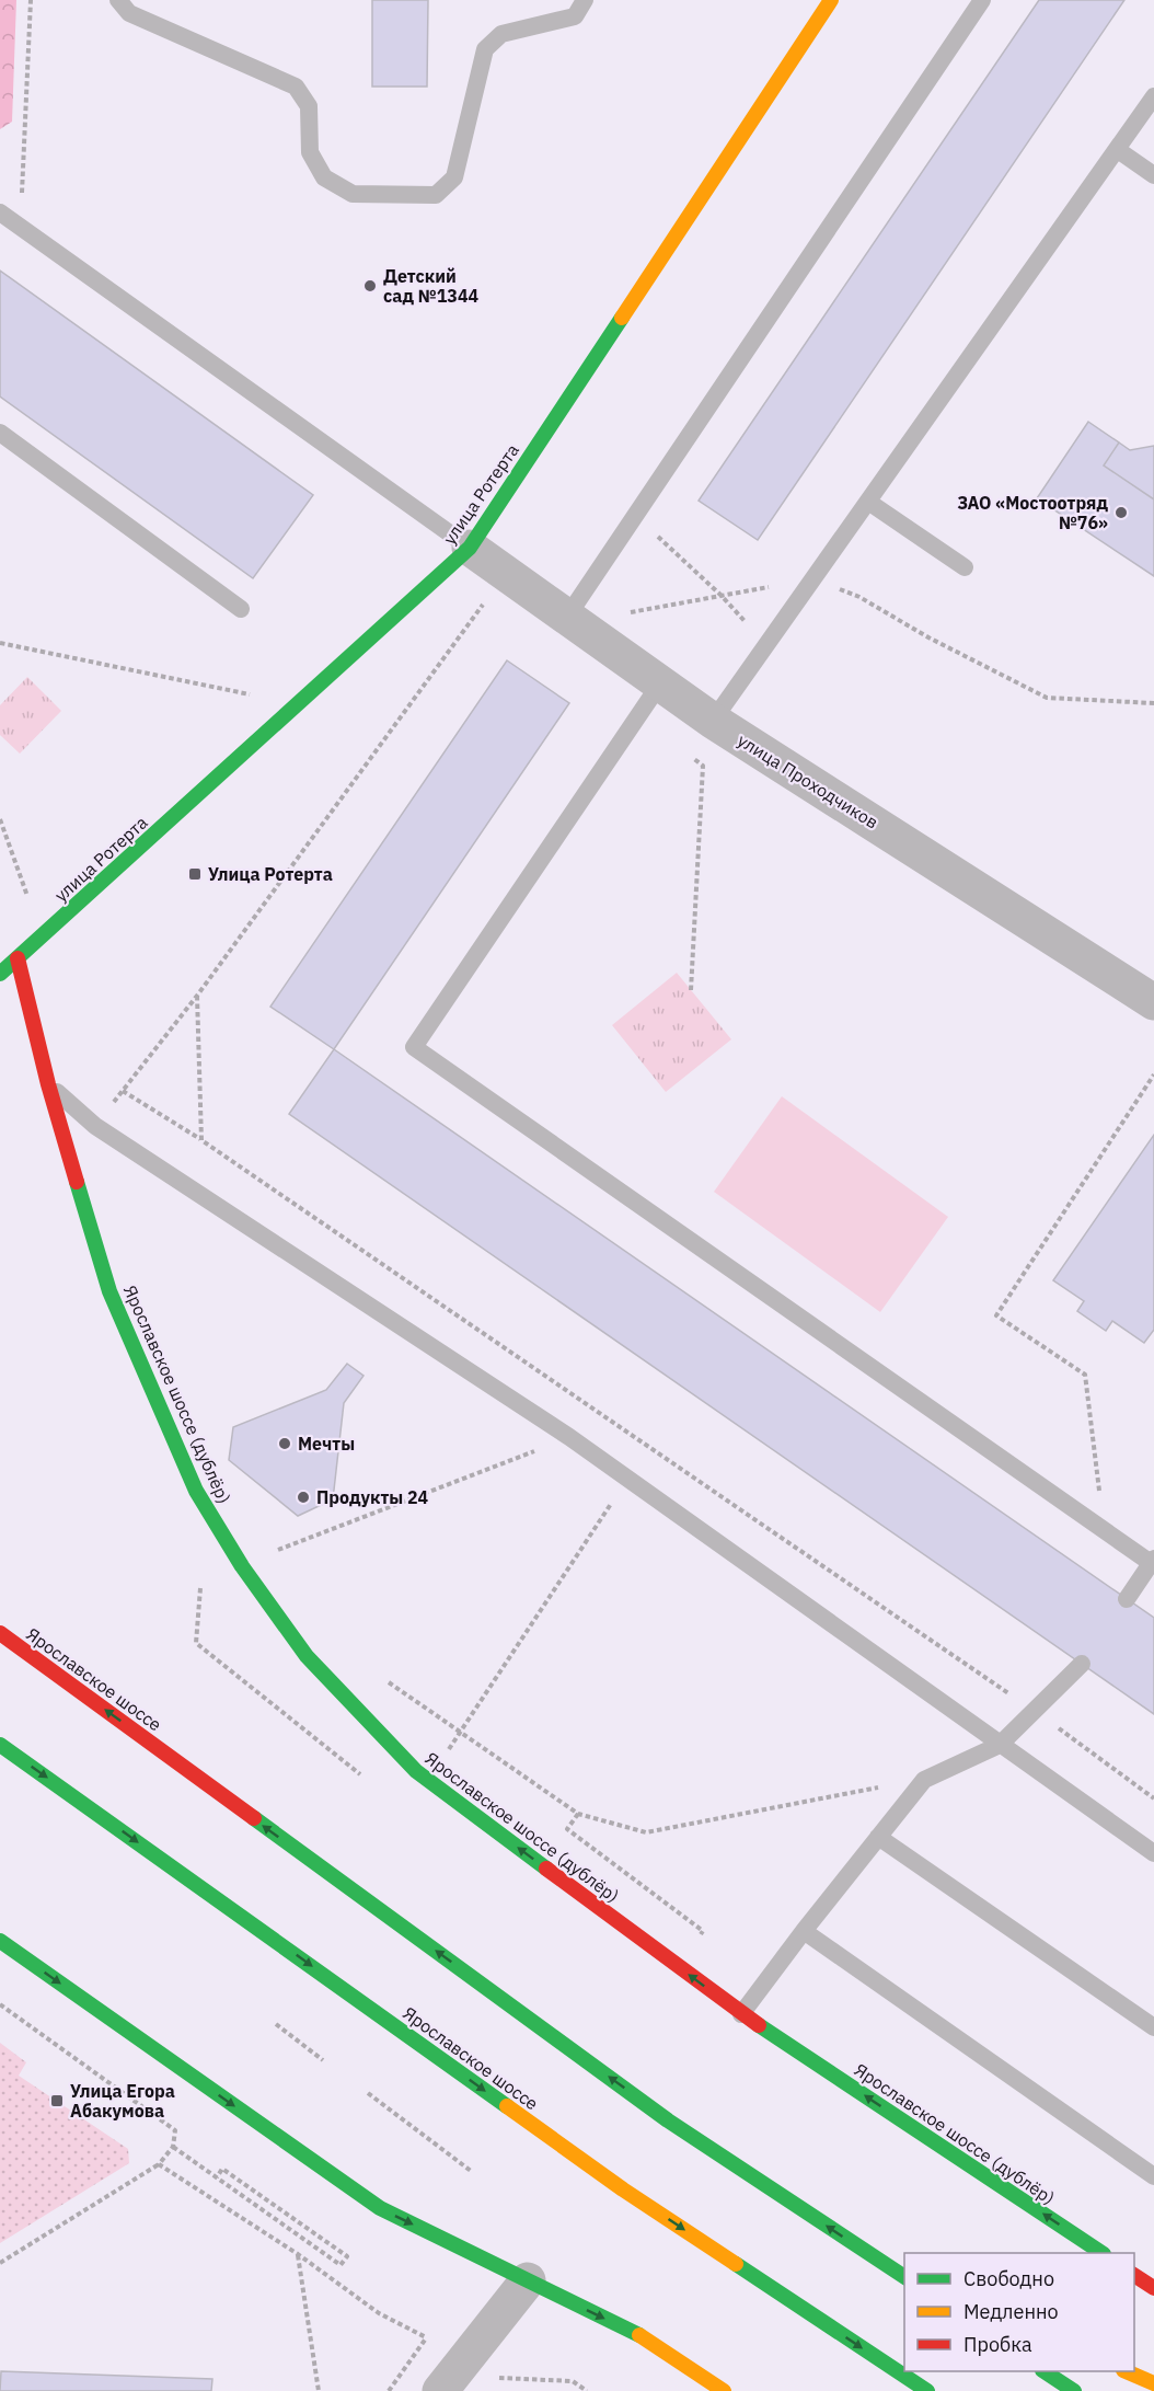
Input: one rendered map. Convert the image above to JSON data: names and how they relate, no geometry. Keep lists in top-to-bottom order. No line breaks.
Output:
{"streets":{"street":["улица Ротерта","улица Проходчиков","Ярославское шоссе (дублёр)","Ярославское шоссе"]},"crossings":[["улица Ротерта","улица Проходчиков"],["улица Ротерта","Ярославское шоссе (дублёр)"]],"one_way":["Ярославское шоссе (дублёр)"],"places":{"other":["Детский сад №1344","ЗАО «Мостоотряд №76»","Мечты","Продукты 24"],"transit":["Улица Ротерта","Улица Егора Абакумова"]},"legend":["Свободно","Медленно","Пробка"]}
